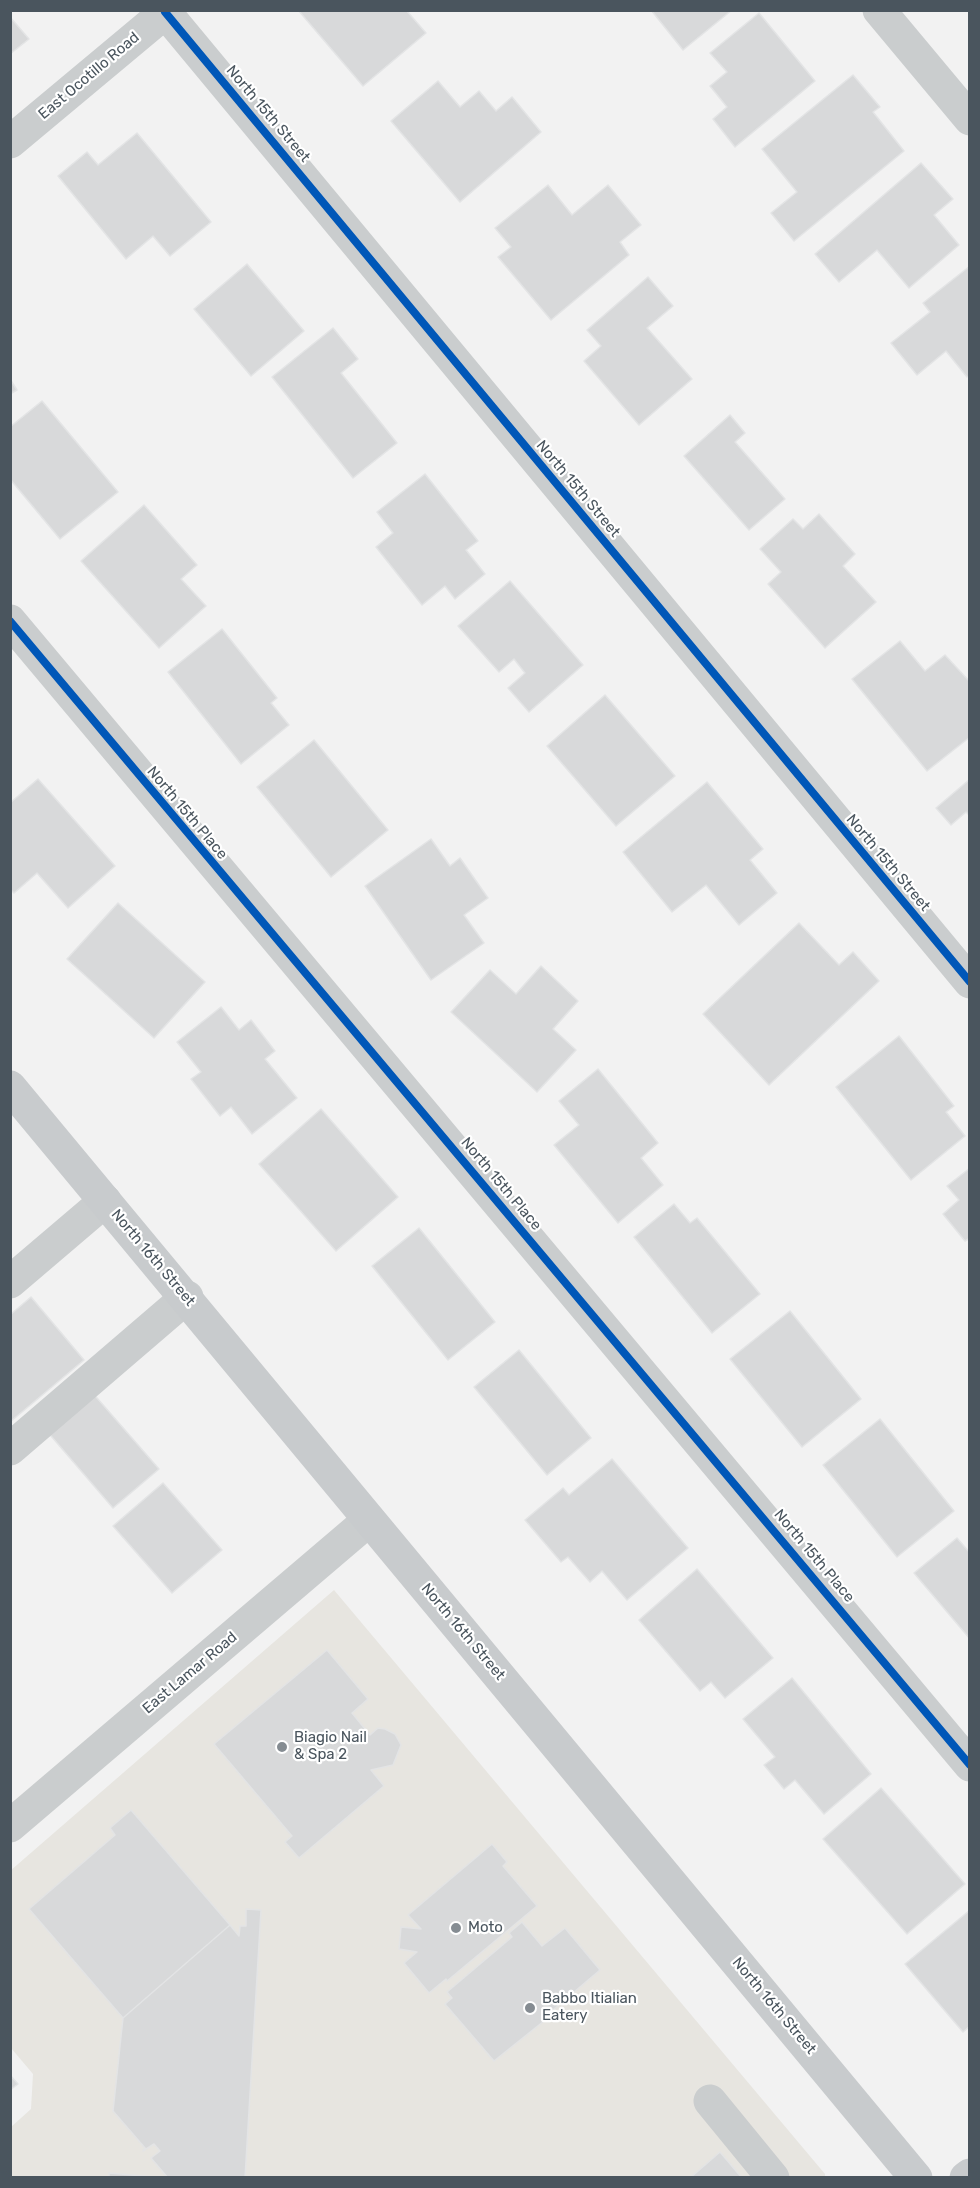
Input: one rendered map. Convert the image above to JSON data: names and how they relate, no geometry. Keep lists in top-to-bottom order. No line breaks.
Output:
{"streets":{"main road":["North 16th Street"],"street":["East Ocotillo Road","North 15th Street","North 15th Place","East Lamar Road"]},"crossings":[["East Ocotillo Road","North 15th Street"],["North 16th Street","East Lamar Road"]],"places":["Biagio Nail & Spa 2","Moto","Babbo Itialian Eatery"]}
